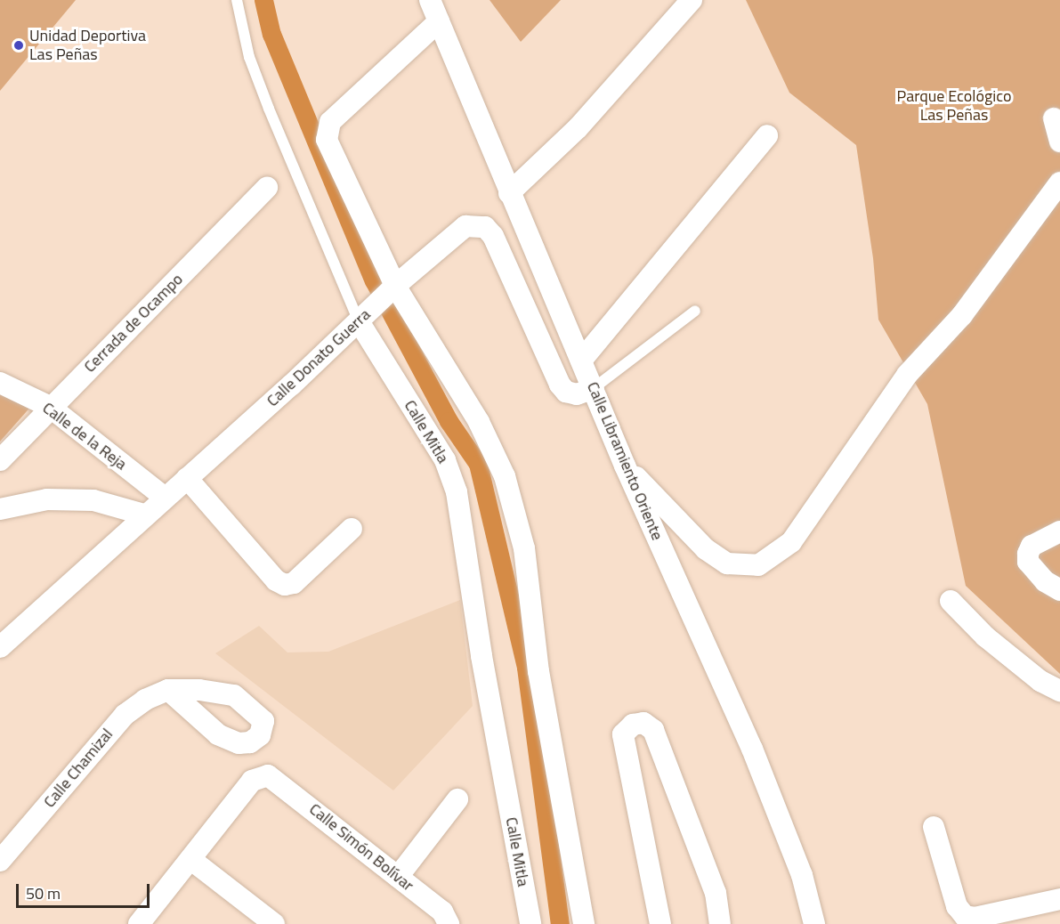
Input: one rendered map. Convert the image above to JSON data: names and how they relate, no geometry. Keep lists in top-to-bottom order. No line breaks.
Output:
{"streets":{"street":["Cerrada de Ocampo","Calle Donato Guerra","Calle Mitla","Calle de la Reja","Calle Libramiento Oriente","Calle Chamizal","Calle Simón Bolívar"]},"crossings":[["Cerrada de Ocampo","Calle de la Reja"],["Calle Donato Guerra","Calle Mitla"],["Calle Donato Guerra","Calle de la Reja"],["Calle Donato Guerra","Calle Libramiento Oriente"]],"parks":["Parque Ecológico Las Peñas"],"places":["Unidad Deportiva Las Peñas"],"scale_bar":"50 m"}
